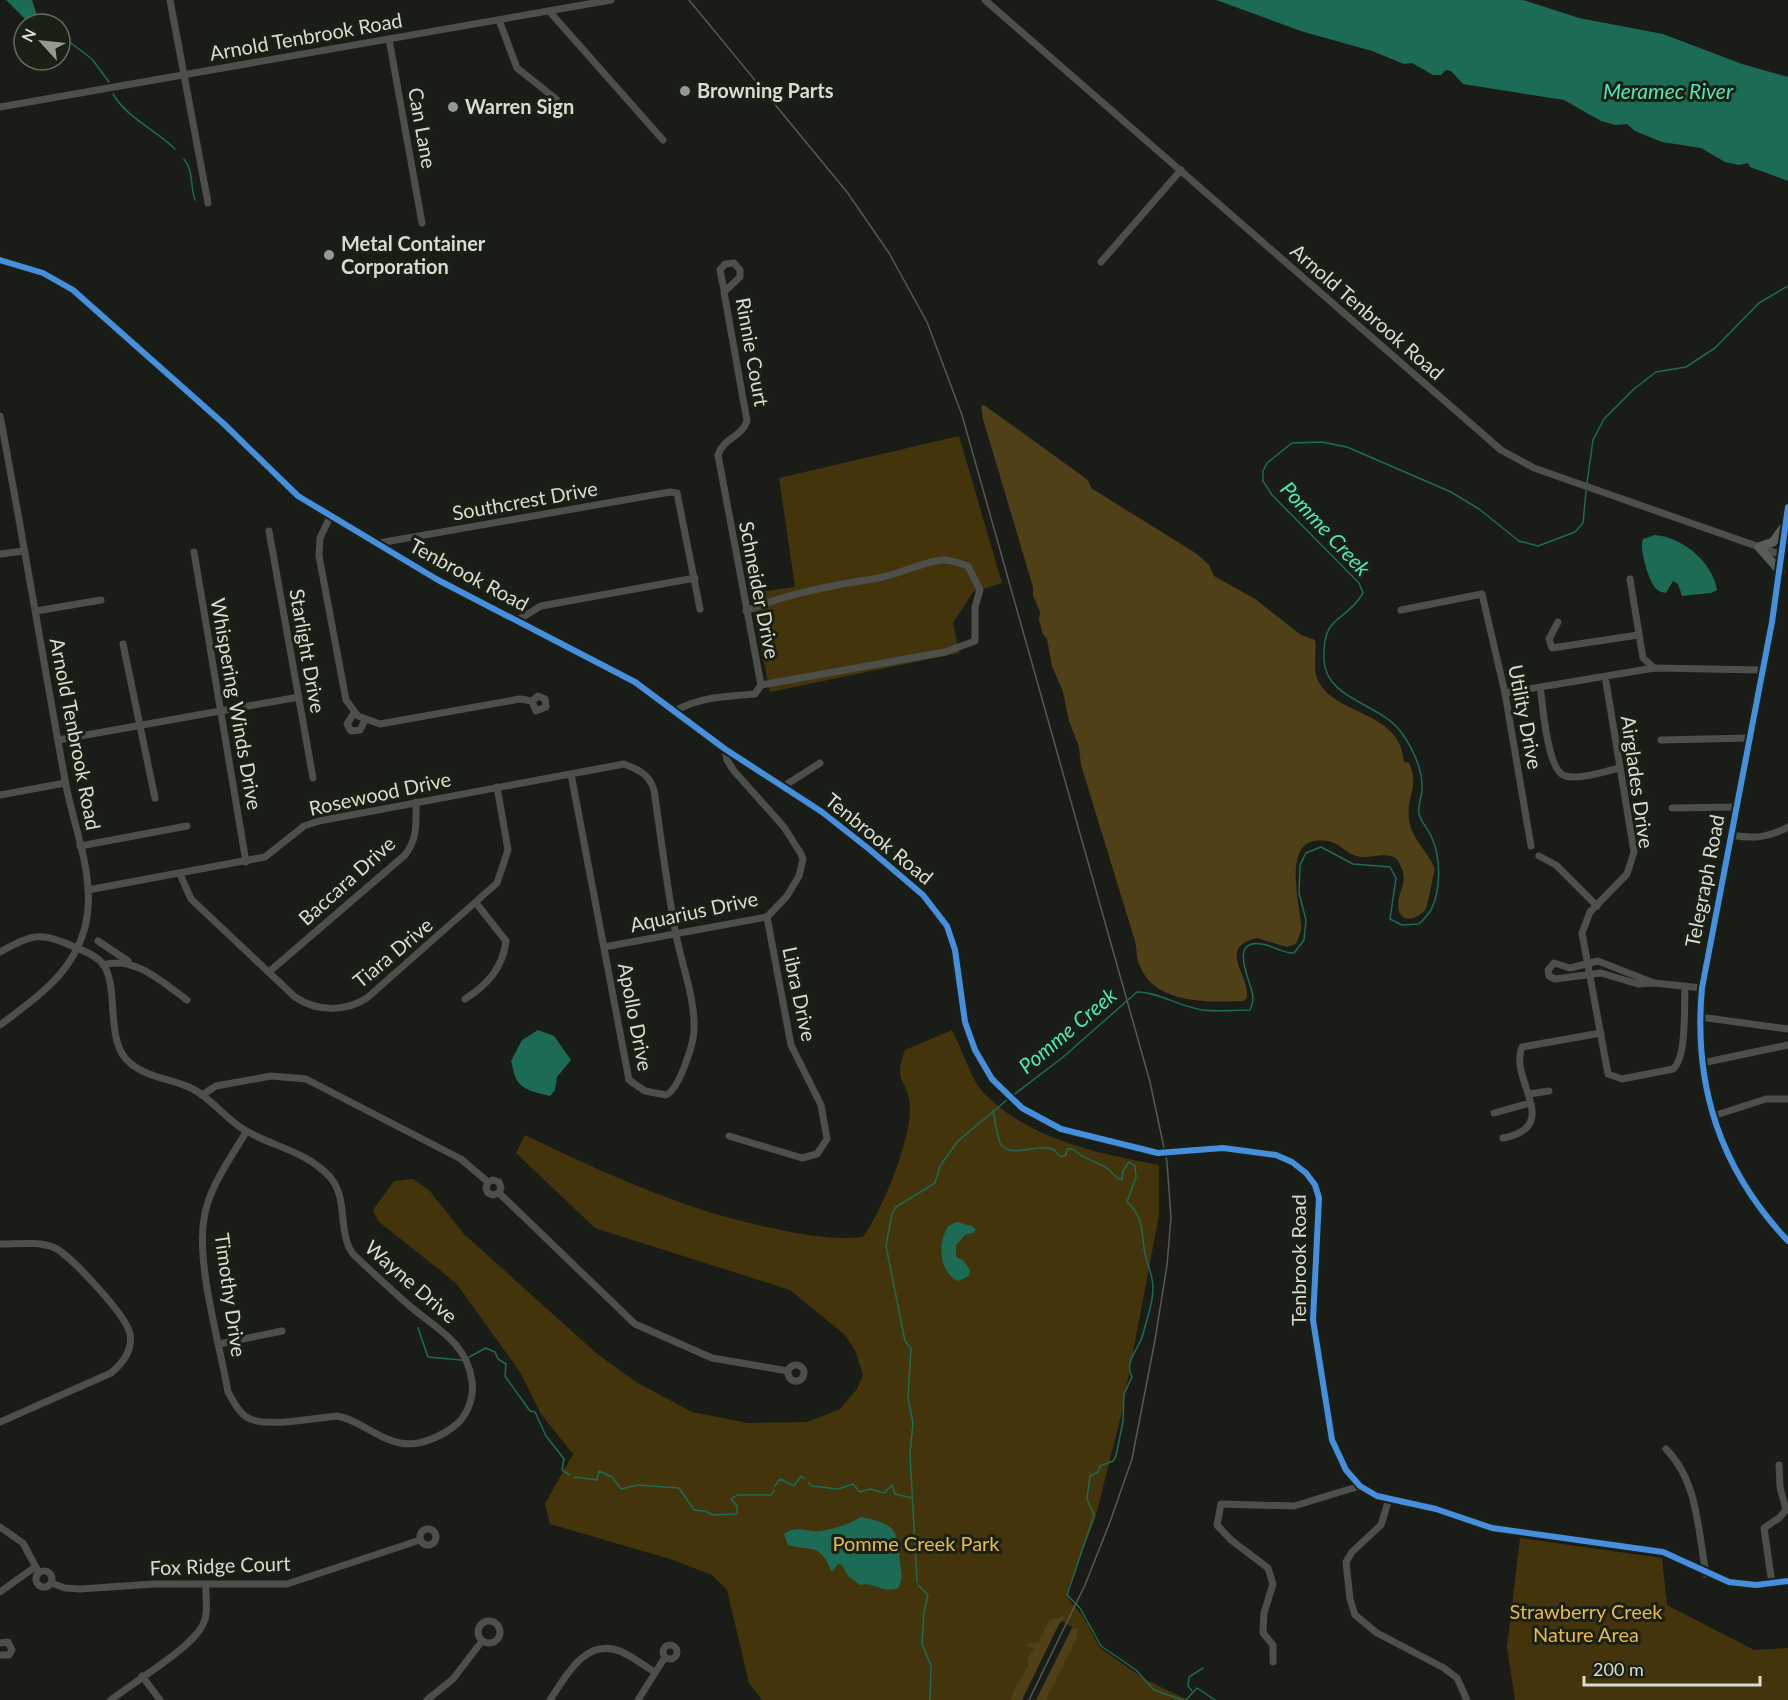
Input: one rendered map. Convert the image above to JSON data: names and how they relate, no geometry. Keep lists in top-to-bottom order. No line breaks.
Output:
{"streets":{"main road":["Telegraph Road"],"street":["Arnold Tenbrook Road","Can Lane","Rinnie Court","Southcrest Drive","Tenbrook Road","Schneider Drive","Starlight Drive","Whispering Winds Drive","Utility Drive","Airglades Drive","Rosewood Drive","Baccara Drive","Aquarius Drive","Tiara Drive","Libra Drive","Apollo Drive","Wayne Drive","Timothy Drive","Fox Ridge Court"]},"crossings":[["Arnold Tenbrook Road","Can Lane"],["Arnold Tenbrook Road","Rosewood Drive"],["Arnold Tenbrook Road","Telegraph Road"],["Rinnie Court","Schneider Drive"],["Southcrest Drive","Tenbrook Road"],["Tenbrook Road","Schneider Drive"],["Tenbrook Road","Aquarius Drive"],["Whispering Winds Drive","Rosewood Drive"],["Rosewood Drive","Baccara Drive"],["Rosewood Drive","Aquarius Drive"],["Rosewood Drive","Tiara Drive"],["Rosewood Drive","Apollo Drive"],["Baccara Drive","Tiara Drive"],["Aquarius Drive","Libra Drive"],["Aquarius Drive","Apollo Drive"],["Wayne Drive","Timothy Drive"]],"water":["Meramec River","Pomme Creek"],"parks":["Pomme Creek Park","Strawberry Creek Nature Area"],"places":["Browning Parts","Warren Sign","Metal Container Corporation"],"scale_bar":"200 m","north":"top left"}
